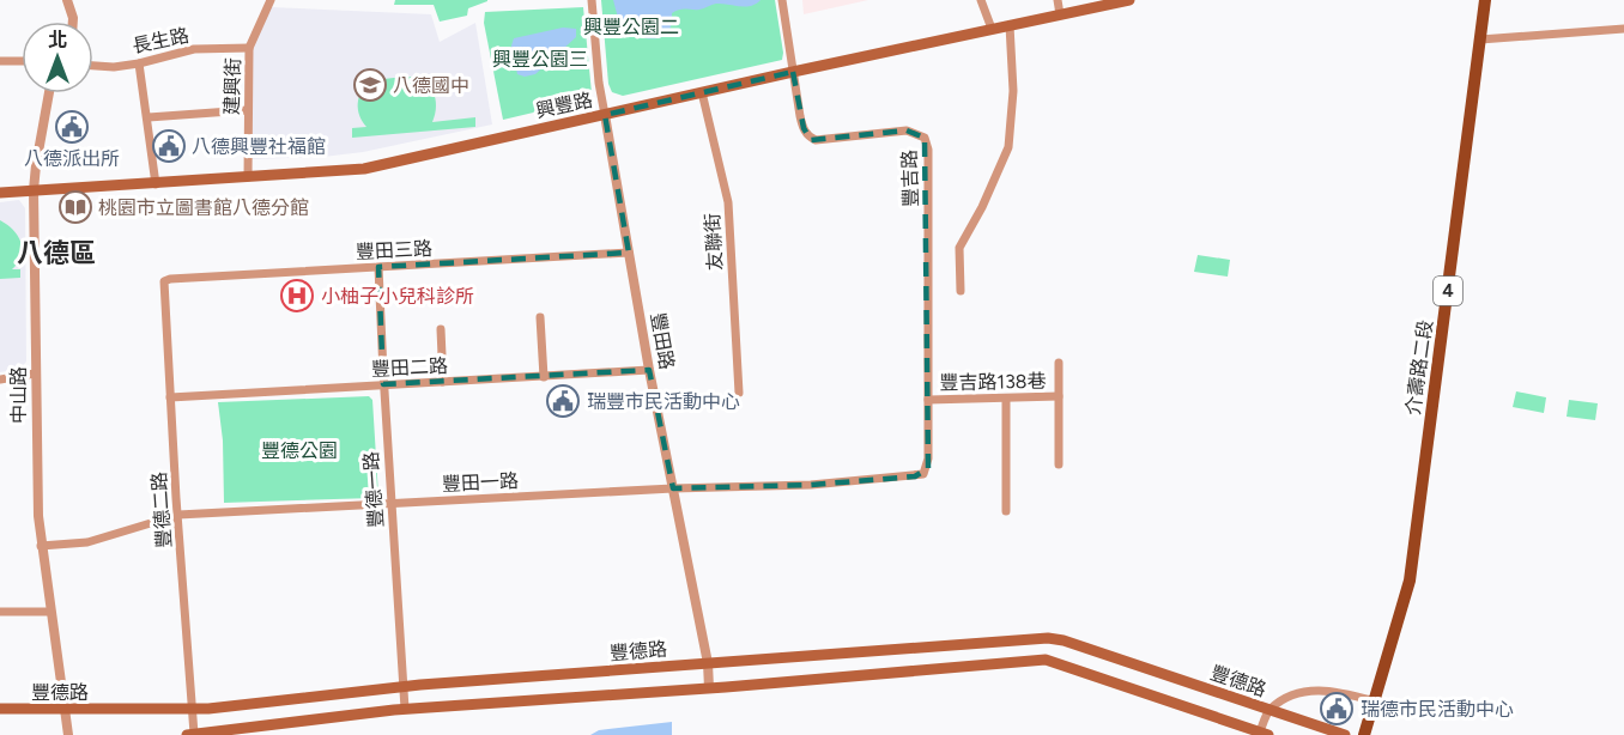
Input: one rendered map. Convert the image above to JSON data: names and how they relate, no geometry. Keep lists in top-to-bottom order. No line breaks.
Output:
{"streets":{"main road":["興豐路","4","介壽路二段","豐德路"],"street":["長生路","建興街","豐吉路","友聯街","豐田三路","豐田路","豐田二路","豐吉路138巷","中山路","豐田一路","豐德一路","豐德二路"]},"crossings":[["長生路","建興街"],["建興街","興豐路"],["興豐路","豐吉路"],["興豐路","友聯街"],["興豐路","豐田路"],["興豐路","中山路"],["豐吉路","豐吉路138巷"],["豐吉路","豐田一路"],["豐田三路","豐田路"],["豐田三路","豐德一路"],["豐田三路","豐德二路"],["豐田路","豐田二路"],["豐田路","豐田一路"],["豐田路","豐德路"],["豐田二路","豐德一路"],["豐田二路","豐德二路"],["介壽路二段","豐德路"],["中山路","豐田一路"],["中山路","豐德路"],["豐田一路","豐德一路"],["豐田一路","豐德二路"],["豐德一路","豐德路"],["豐德二路","豐德路"]],"districts":["八德區"],"parks":["興豐公園二","興豐公園三","豐德公園"],"places":{"school or university":["八德國中"],"public building":["八德派出所","八德興豐社福館","瑞豐市民活動中心","瑞德市民活動中心"],"library":["桃園市立圖書館八德分館"],"hospital":["小柚子小兒科診所"]},"north":"top"}
